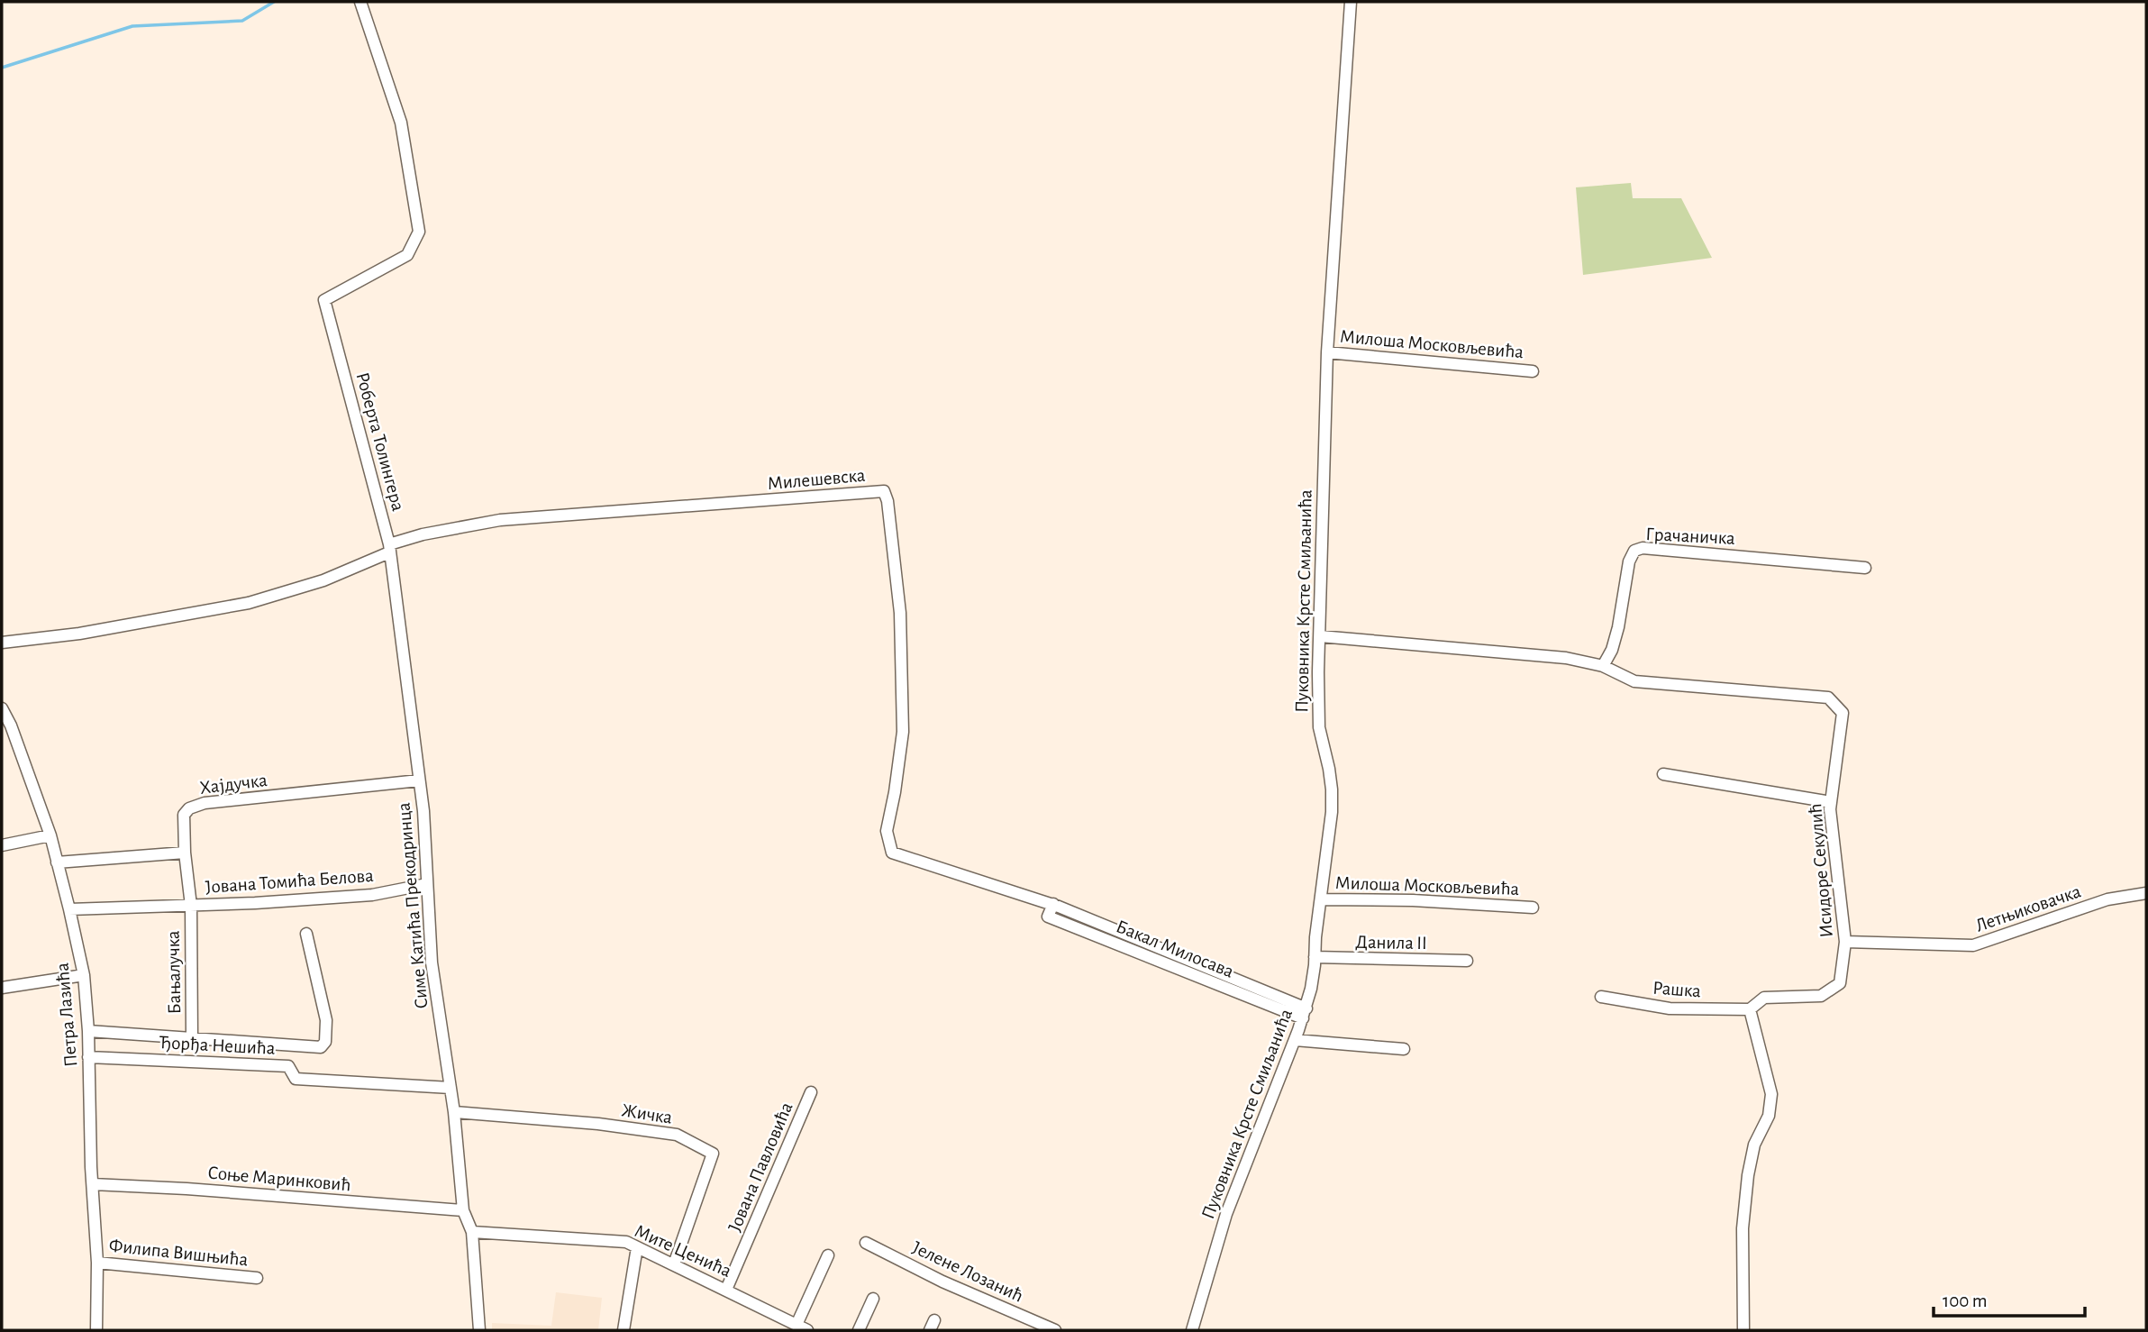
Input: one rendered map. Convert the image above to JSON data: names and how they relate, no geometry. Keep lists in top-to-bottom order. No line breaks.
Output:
{"streets":{"street":["Милоша Московљевића","Роберта Толингера","Милешевска","Грачаничка","Пуковника Крсте Смиљанића","Хајдучка","Исидоре Секулић","Јована Томића Белова","Симе Катића Прекодринца","Летњиковачка","Данила II","Бакал Милосава","Бањалучка","Рашка","Петра Лазића","Ђорђа Нешића","Жичка","Јована Павловића","Соње Маринковић","Мите Ценића","Филипа Вишњића","Јелене Лозанић"]},"crossings":[["Милоша Московљевића","Пуковника Крсте Смиљанића"],["Роберта Толингера","Милешевска"],["Роберта Толингера","Симе Катића Прекодринца"],["Милешевска","Симе Катића Прекодринца"],["Милешевска","Бакал Милосава"],["Грачаничка","Исидоре Секулић"],["Пуковника Крсте Смиљанића","Исидоре Секулић"],["Пуковника Крсте Смиљанића","Данила II"],["Пуковника Крсте Смиљанића","Бакал Милосава"],["Хајдучка","Симе Катића Прекодринца"],["Хајдучка","Бањалучка"],["Исидоре Секулић","Летњиковачка"],["Исидоре Секулић","Рашка"],["Јована Томића Белова","Симе Катића Прекодринца"],["Јована Томића Белова","Бањалучка"],["Јована Томића Белова","Петра Лазића"],["Симе Катића Прекодринца","Ђорђа Нешића"],["Симе Катића Прекодринца","Жичка"],["Симе Катића Прекодринца","Соње Маринковић"],["Симе Катића Прекодринца","Мите Ценића"],["Петра Лазића","Ђорђа Нешића"],["Петра Лазића","Соње Маринковић"],["Петра Лазића","Филипа Вишњића"],["Жичка","Мите Ценића"],["Јована Павловића","Мите Ценића"]],"scale_bar":"100 m"}
